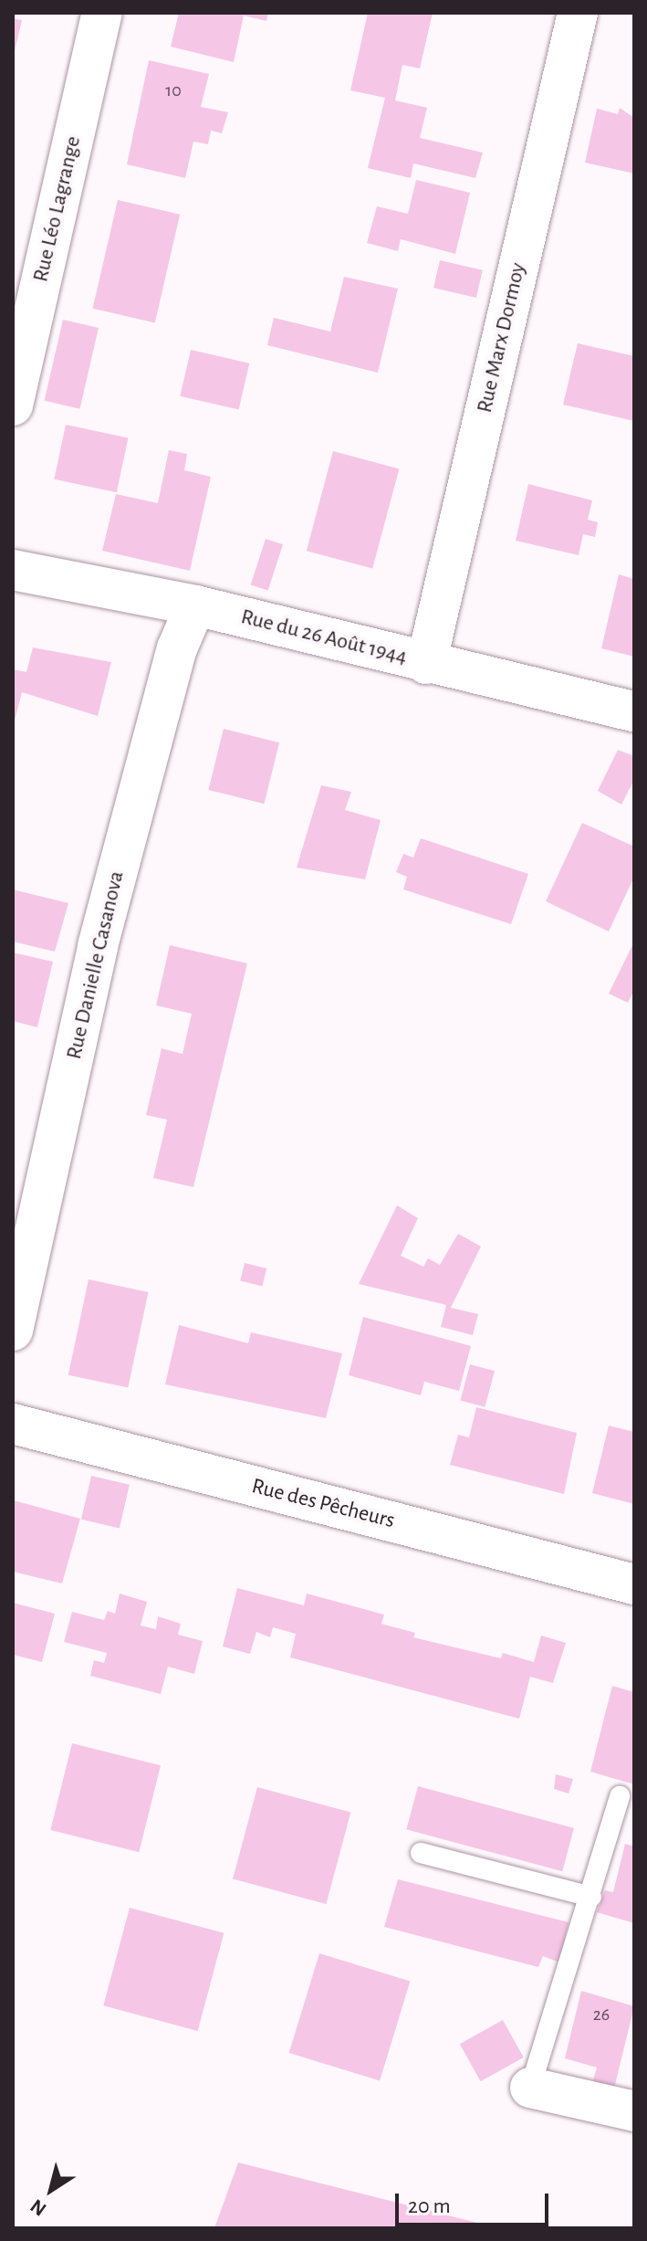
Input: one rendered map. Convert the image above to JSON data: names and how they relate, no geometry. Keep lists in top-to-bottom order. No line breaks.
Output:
{"streets":{"street":["Rue Léo Lagrange","Rue Marx Dormoy","Rue du 26 Août 1944","Rue Danielle Casanova","Rue des Pêcheurs"]},"crossings":[["Rue Marx Dormoy","Rue du 26 Août 1944"],["Rue du 26 Août 1944","Rue Danielle Casanova"]],"house_numbers":["10","26"],"scale_bar":"20 m","north":"bottom left"}
